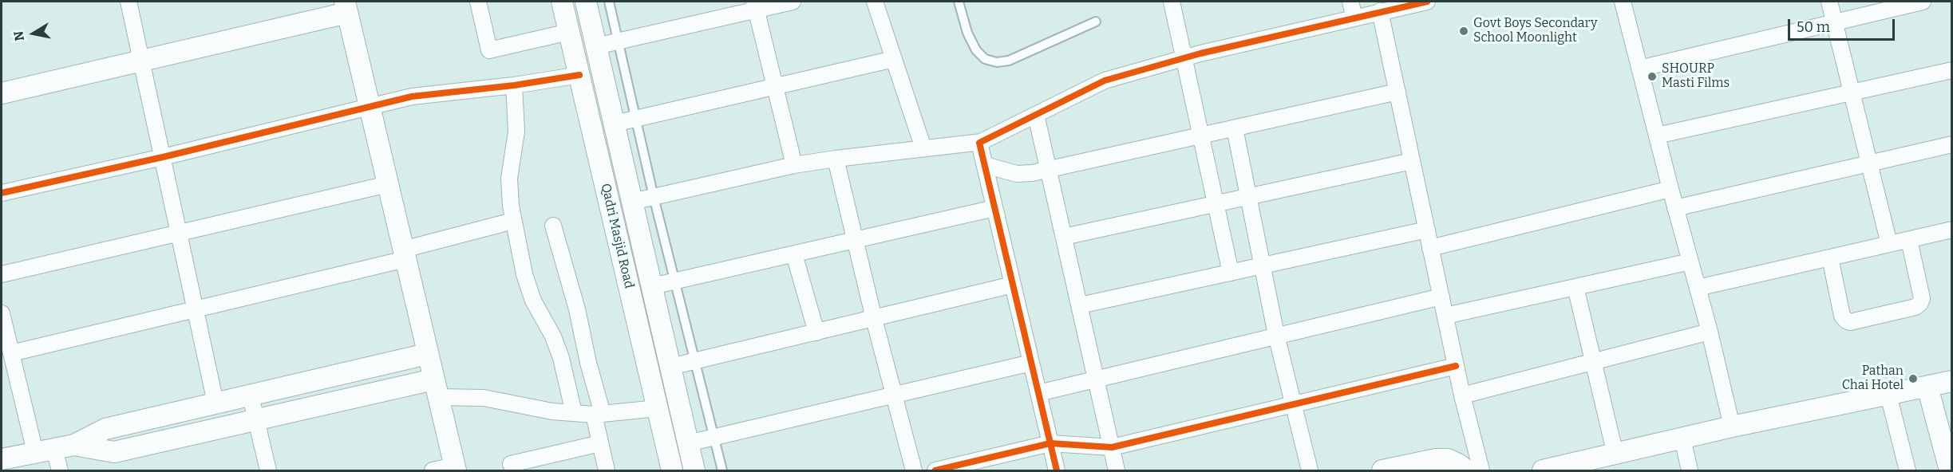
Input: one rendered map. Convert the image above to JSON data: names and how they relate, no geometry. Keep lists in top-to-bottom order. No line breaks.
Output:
{"streets":{"street":["Qadri Masjid Road"]},"places":["Govt Boys Secondary School Moonlight","SHOURP Masti Films","Pathan Chai Hotel"],"scale_bar":"50 m","north":"left"}
